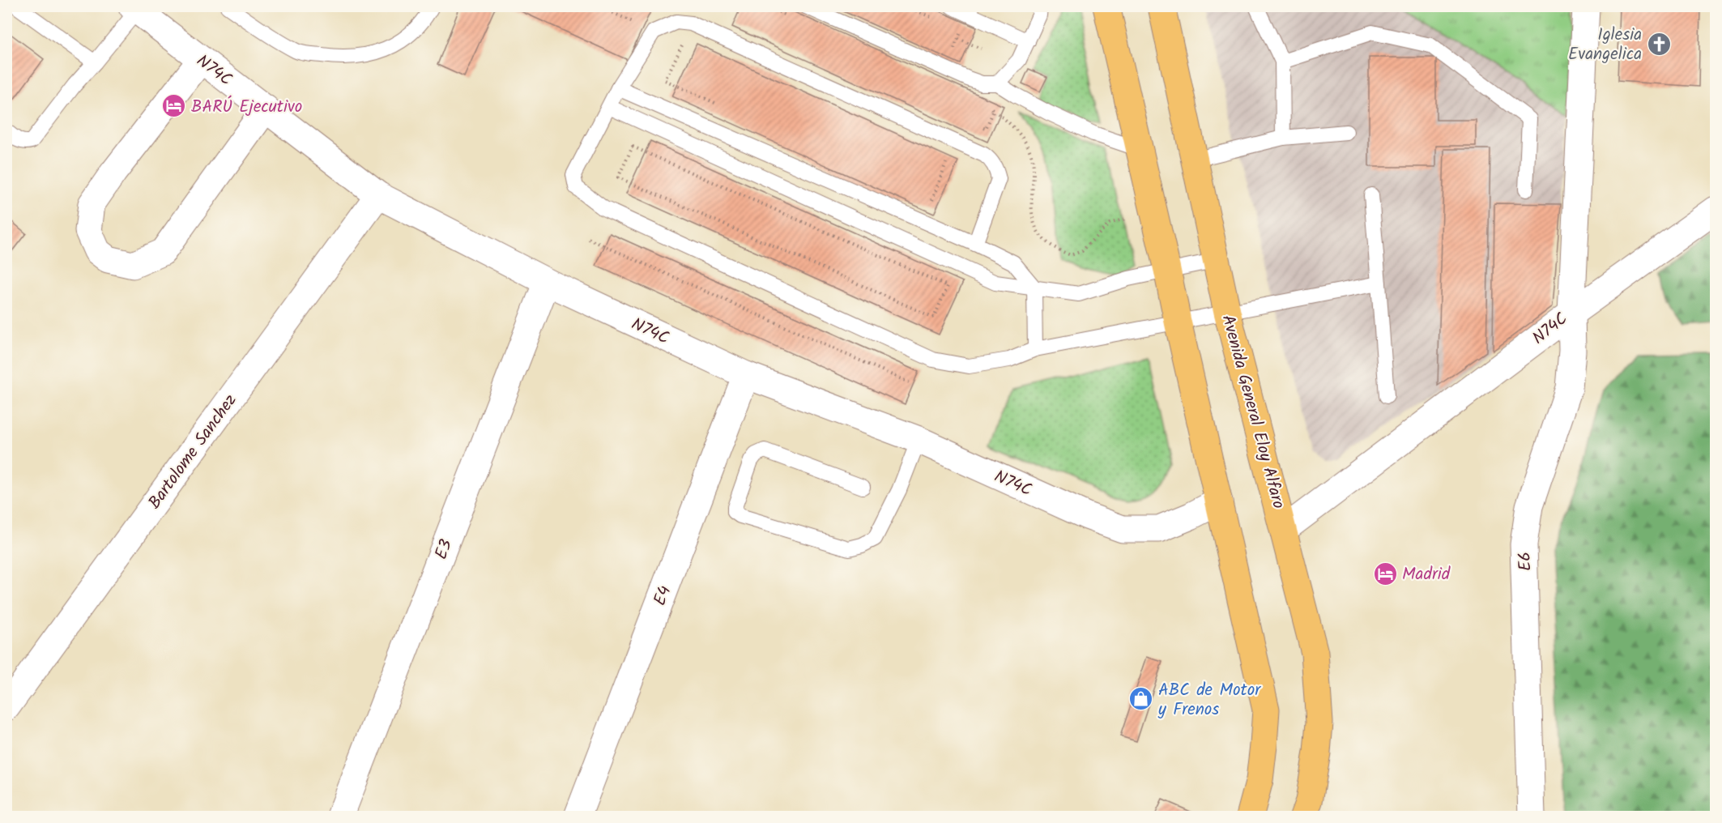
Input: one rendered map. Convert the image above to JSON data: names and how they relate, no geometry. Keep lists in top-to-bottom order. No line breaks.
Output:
{"streets":{"main road":["Avenida General Eloy Alfaro"],"street":["N74C","Bartolome Sanchez","E3","E6","E4"]},"crossings":[["N74C","Avenida General Eloy Alfaro"],["N74C","Bartolome Sanchez"],["N74C","E3"],["N74C","E6"],["N74C","E4"]],"places":{"church":["Iglesia Evangelica"],"hotel":["BARÚ Ejecutivo","Madrid"],"shop":["ABC de Motor y Frenos"]}}
